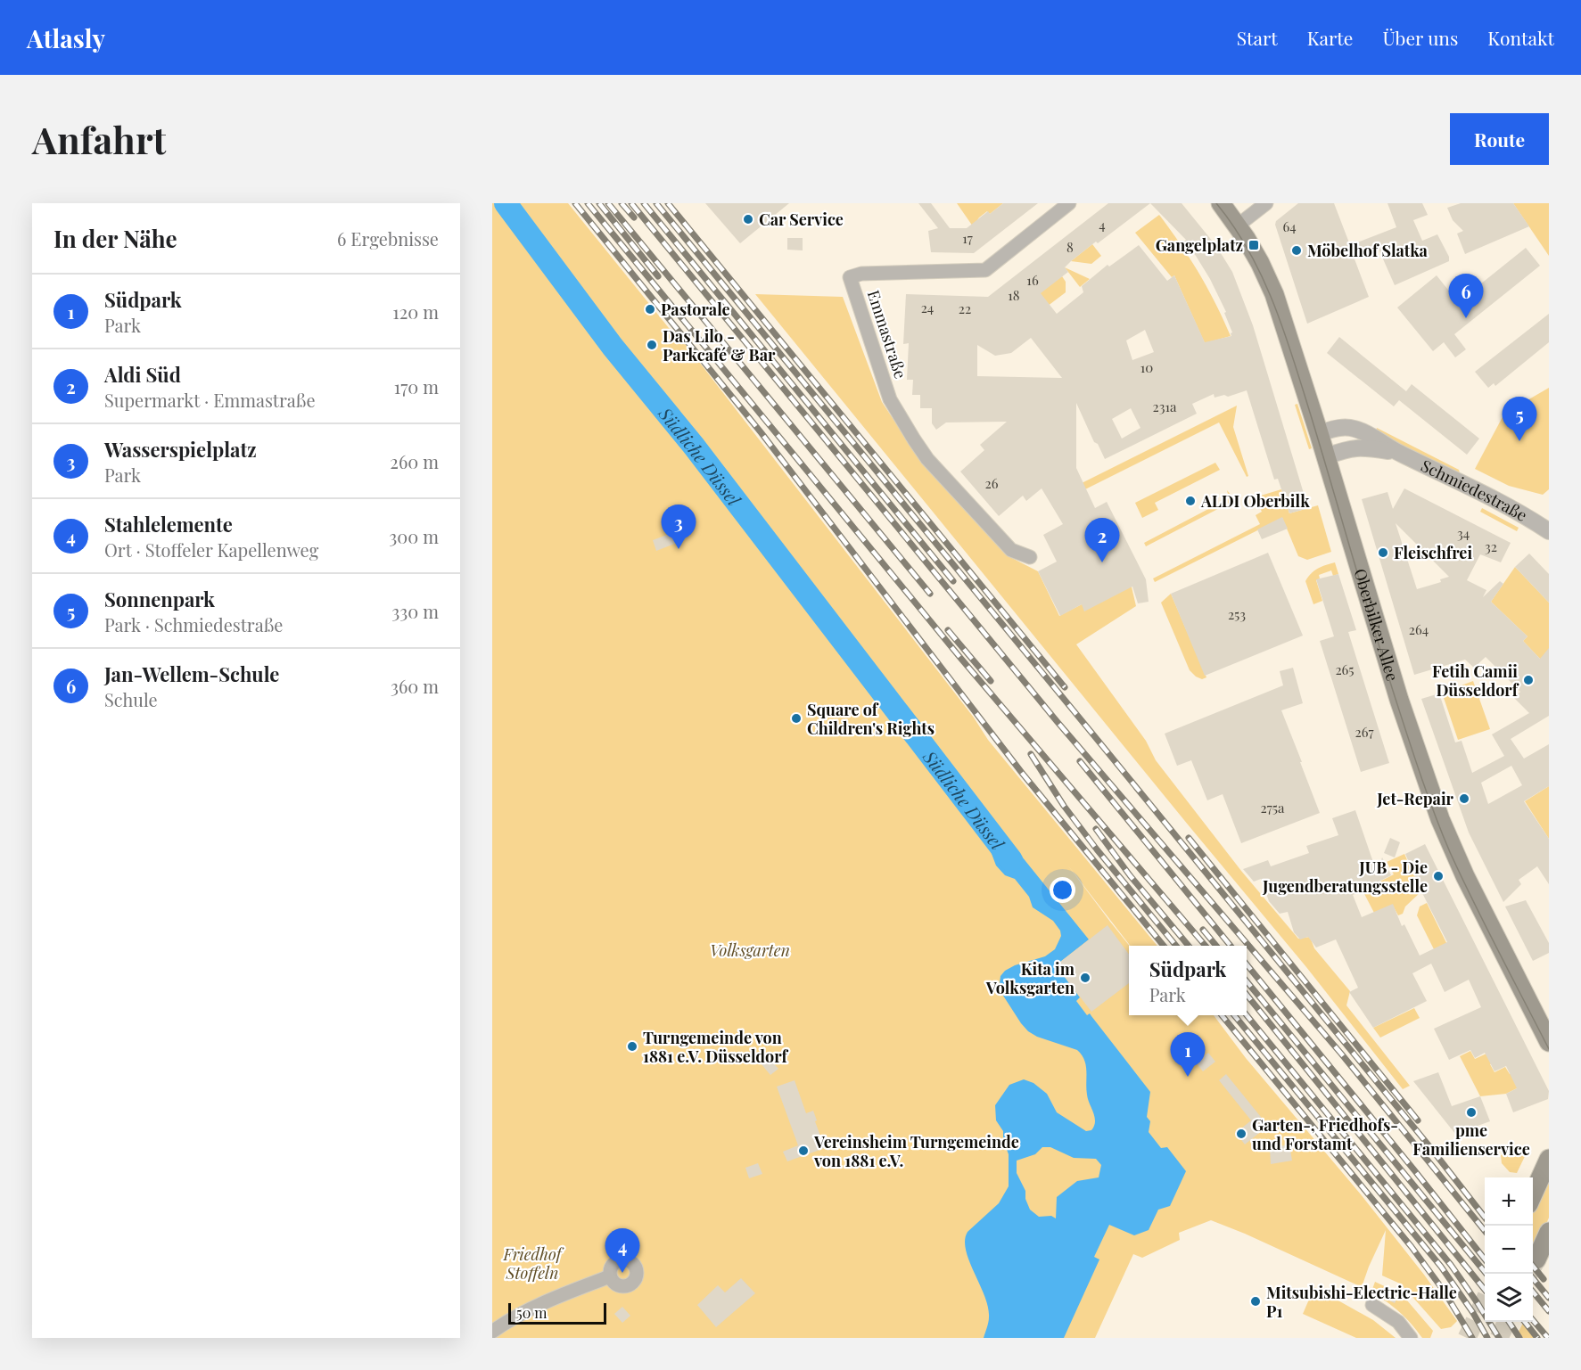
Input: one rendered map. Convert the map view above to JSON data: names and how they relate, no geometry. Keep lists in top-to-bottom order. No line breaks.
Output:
{"streets":{"main road":["Oberbilker Allee"],"street":["Emmastraße","Schmiedestraße"]},"crossings":[["Schmiedestraße","Oberbilker Allee"]],"water":["Südliche Düssel"],"parks":["Volksgarten","Friedhof Stoffeln"],"places":{"other":["Car Service","Möbelhof Slatka","Pastorale","Das Lilo - Parkcafé & Bar","ALDI Oberbilk","Fleischfrei","Fetih Camii Düsseldorf","Square of Children's Rights","Jet-Repair","JUB - Die Jugendberatungsstelle","Kita im Volksgarten","Turngemeinde von 1881 e.V. Düsseldorf","pme Familienservice","Garten-, Friedhofs- und Forstamt","Vereinsheim Turngemeinde von 1881 e.V.","Mitsubishi-Electric-Halle P1"],"transit":["Gangelplatz"]},"house_numbers":["4","64","17","8","16","18","24","22","10","231a","26","34","32","253","264","265","267","275a"],"scale_bar":"50 m","page":{"header":"Atlasly","nav":["Start","Karte","Über uns","Kontakt"],"buttons":"Route","title":"Anfahrt","heading":["In der Nähe","6 Ergebnisse"],"list":[{"mark":"1","name":"Südpark","note":"Park","value":"120 m"},{"mark":"2","name":"Aldi Süd","note":"Supermarkt · Emmastraße","value":"170 m"},{"mark":"3","name":"Wasserspielplatz","note":"Park","value":"260 m"},{"mark":"4","name":"Stahlelemente","note":"Ort · Stoffeler Kapellenweg","value":"300 m"},{"mark":"5","name":"Sonnenpark","note":"Park · Schmiedestraße","value":"330 m"},{"mark":"6","name":"Jan-Wellem-Schule","note":"Schule","value":"360 m"}],"pins":["6","5","3","2","1","4"],"popup":["Südpark","Park"],"map_buttons":["+","−"],"scale":"50 m"}}
